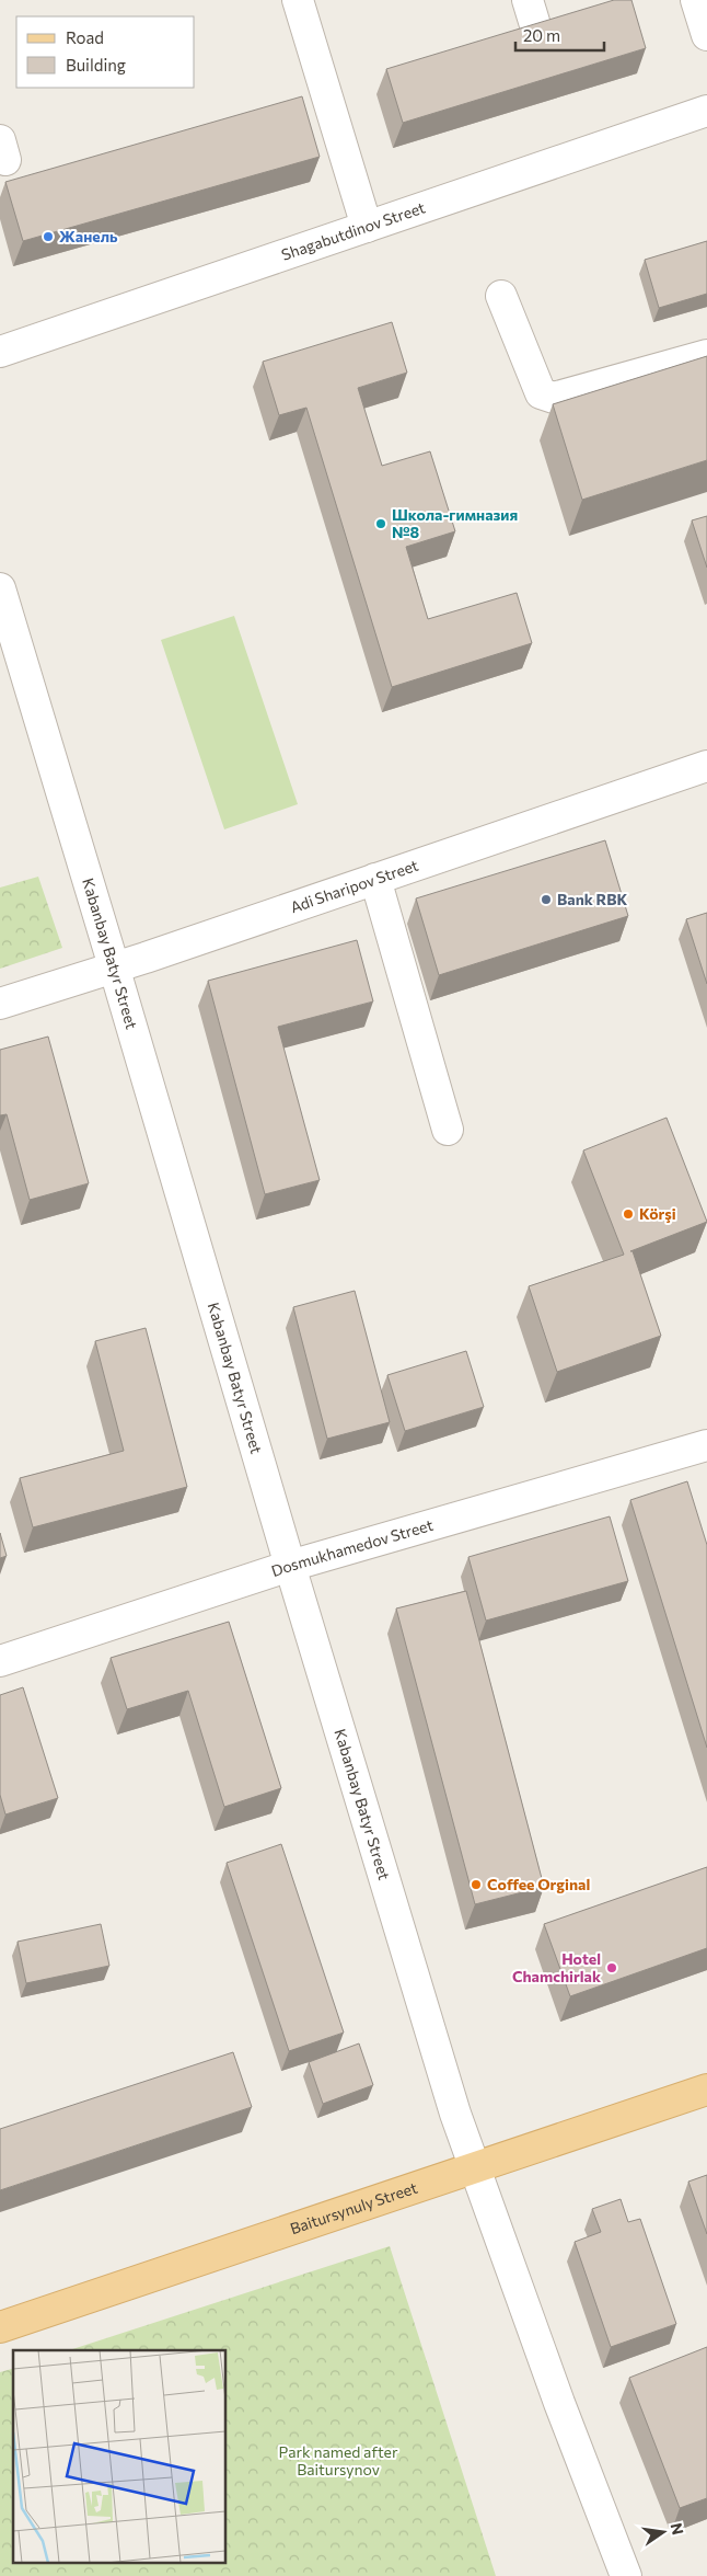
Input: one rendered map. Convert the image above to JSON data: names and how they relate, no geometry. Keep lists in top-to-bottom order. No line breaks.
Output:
{"streets":{"main road":["Baitursynuly Street"],"street":["Shagabutdinov Street","Adi Sharipov Street","Kabanbay Batyr Street","Dosmukhamedov Street"]},"crossings":[["Adi Sharipov Street","Kabanbay Batyr Street"],["Kabanbay Batyr Street","Dosmukhamedov Street"],["Kabanbay Batyr Street","Baitursynuly Street"]],"parks":["Park named after Baitursynov"],"places":["Жанель","Школа-гимназия №8","Bank RBK","Körşi","Coffee Orginal","Hotel Chamchirlak"],"legend":["Road","Building"],"scale_bar":"20 m","north":"right"}
